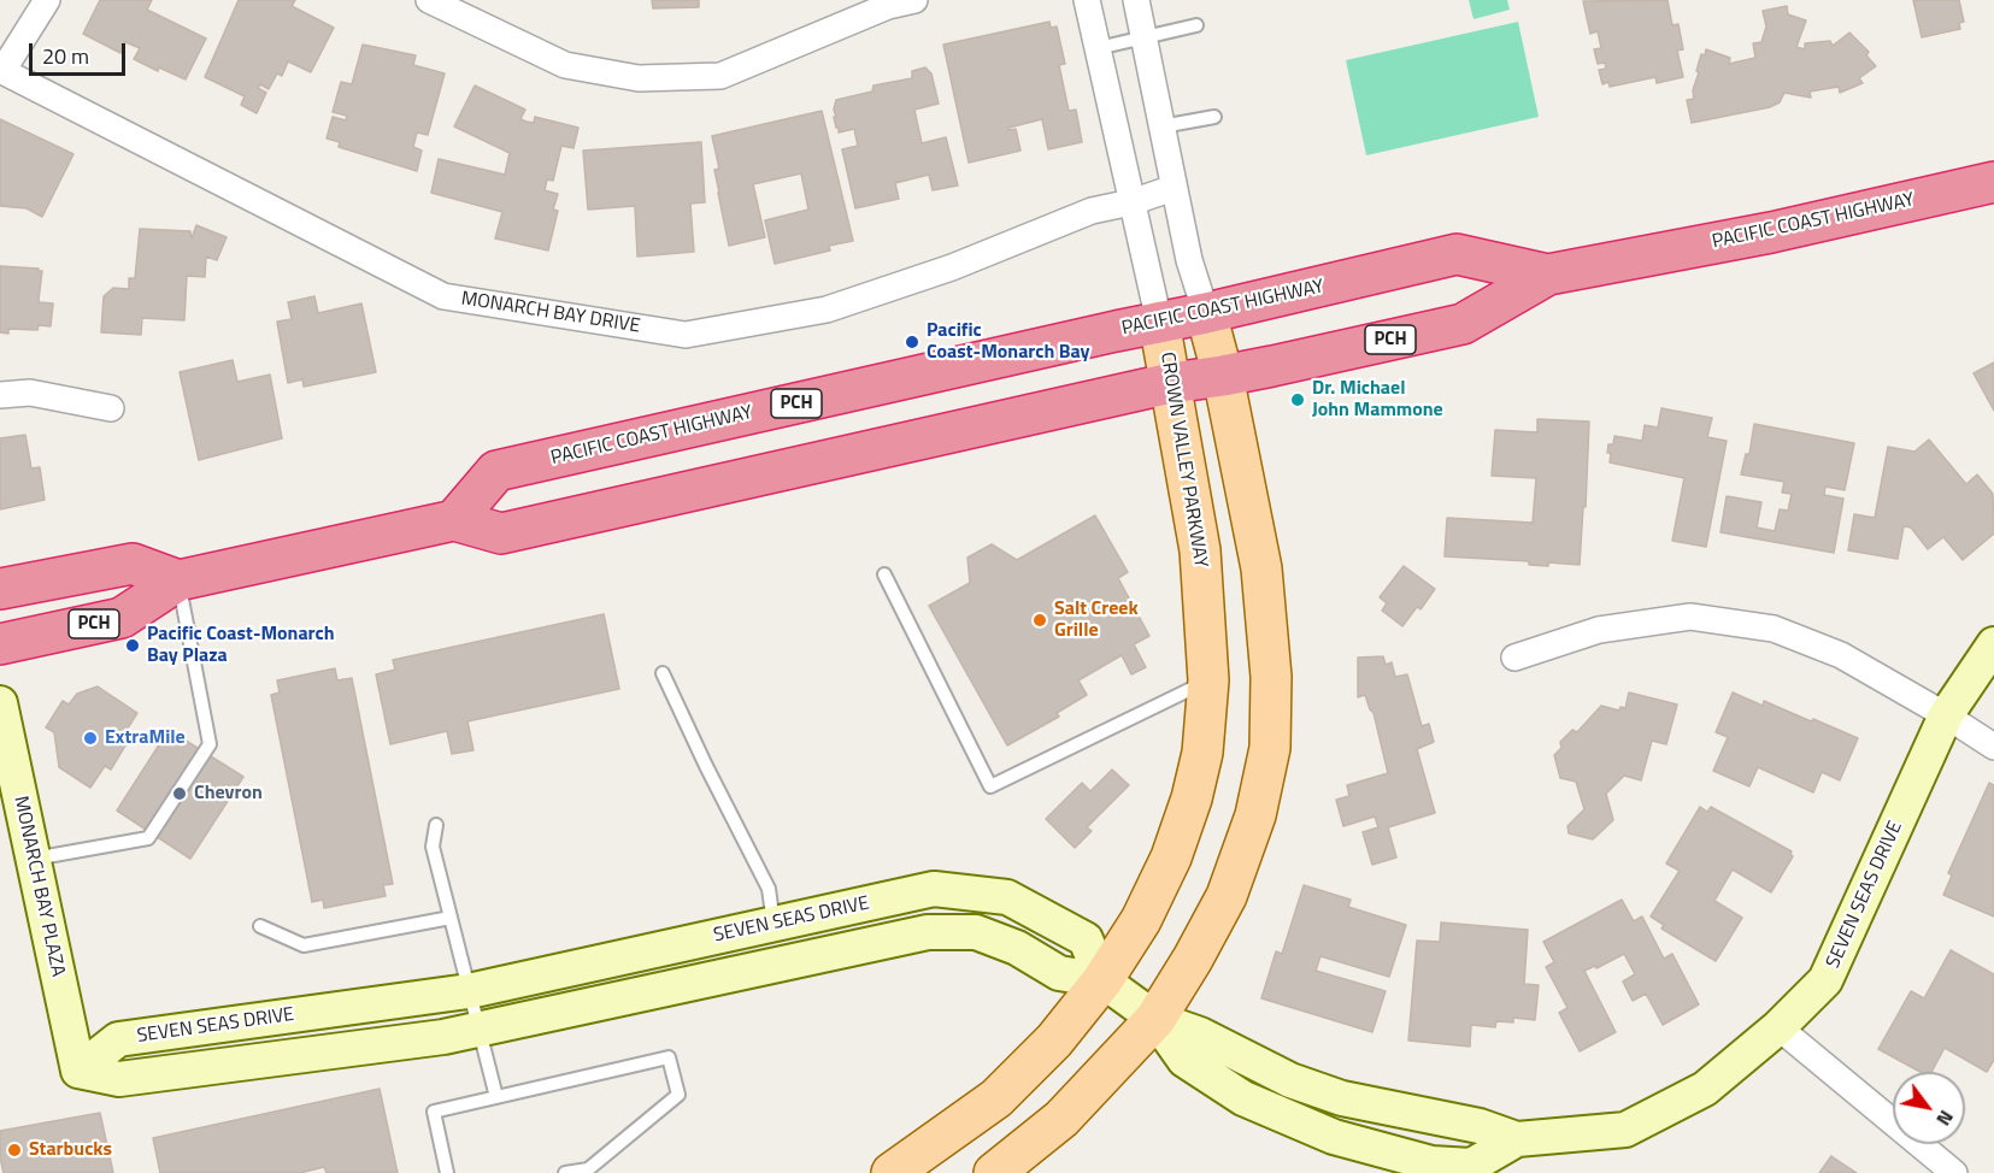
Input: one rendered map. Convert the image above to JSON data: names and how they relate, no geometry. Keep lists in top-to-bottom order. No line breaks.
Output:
{"streets":{"highway":["PACIFIC COAST HIGHWAY","PCH"],"main road":["CROWN VALLEY PARKWAY"],"street":["MONARCH BAY DRIVE","MONARCH BAY PLAZA","SEVEN SEAS DRIVE"]},"crossings":[["PACIFIC COAST HIGHWAY","CROWN VALLEY PARKWAY"],["CROWN VALLEY PARKWAY","SEVEN SEAS DRIVE"],["MONARCH BAY PLAZA","SEVEN SEAS DRIVE"]],"places":["Pacific Coast-Monarch Bay","Dr. Michael John Mammone","Salt Creek Grille","Pacific Coast-Monarch Bay Plaza","ExtraMile","Chevron","Starbucks"],"scale_bar":"20 m","north":"bottom right"}
